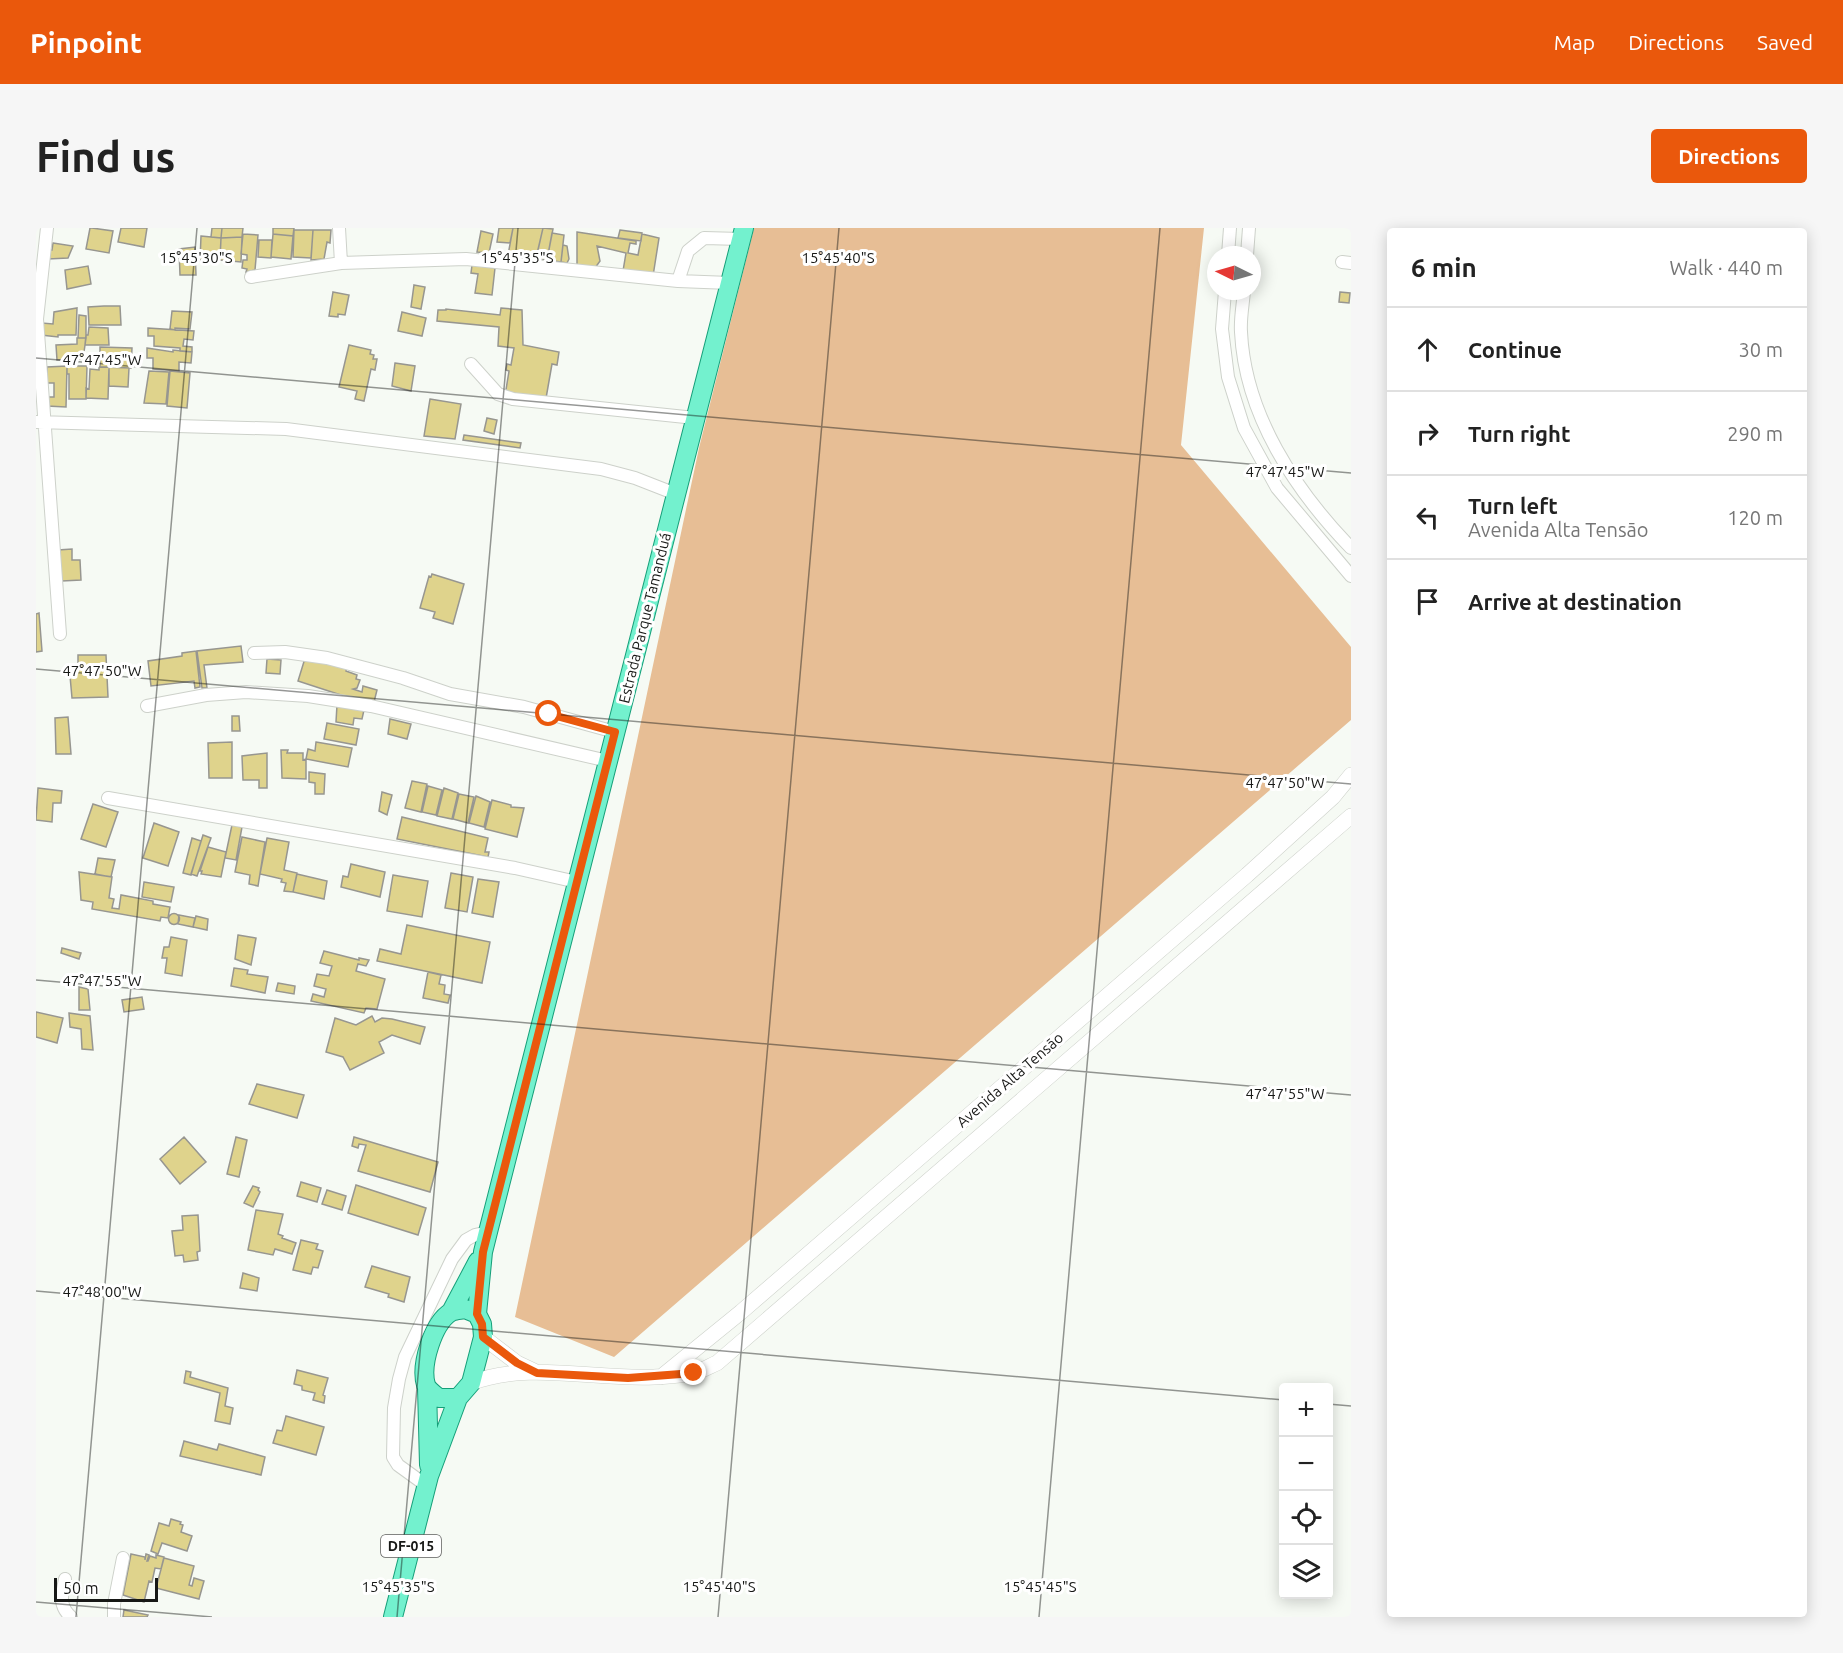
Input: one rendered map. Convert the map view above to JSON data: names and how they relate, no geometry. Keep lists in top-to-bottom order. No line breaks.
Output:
{"streets":{"main road":["Estrada Parque Tamanduá","DF-015"],"street":["Avenida Alta Tensāo"]},"crossings":[["Estrada Parque Tamanduá","DF-015"],["Avenida Alta Tensāo","DF-015"]],"scale_bar":"50 m","north":"left","page":{"header":"Pinpoint","nav":["Map","Directions","Saved"],"buttons":"Directions","title":"Find us","heading":["6 min","Walk · 440 m"],"list":[["Continue","30 m"],["Turn right","290 m"],["Turn left","Avenida Alta Tensāo","120 m"],"Arrive at destination"],"map_buttons":["+","−"],"scale":"50 m"},"coordinates":["15°45'30\"S","15°45'35\"S","15°45'40\"S","47°47'45\"W","47°47'50\"W","47°47'55\"W","47°48'00\"W","15°45'45\"S"]}
